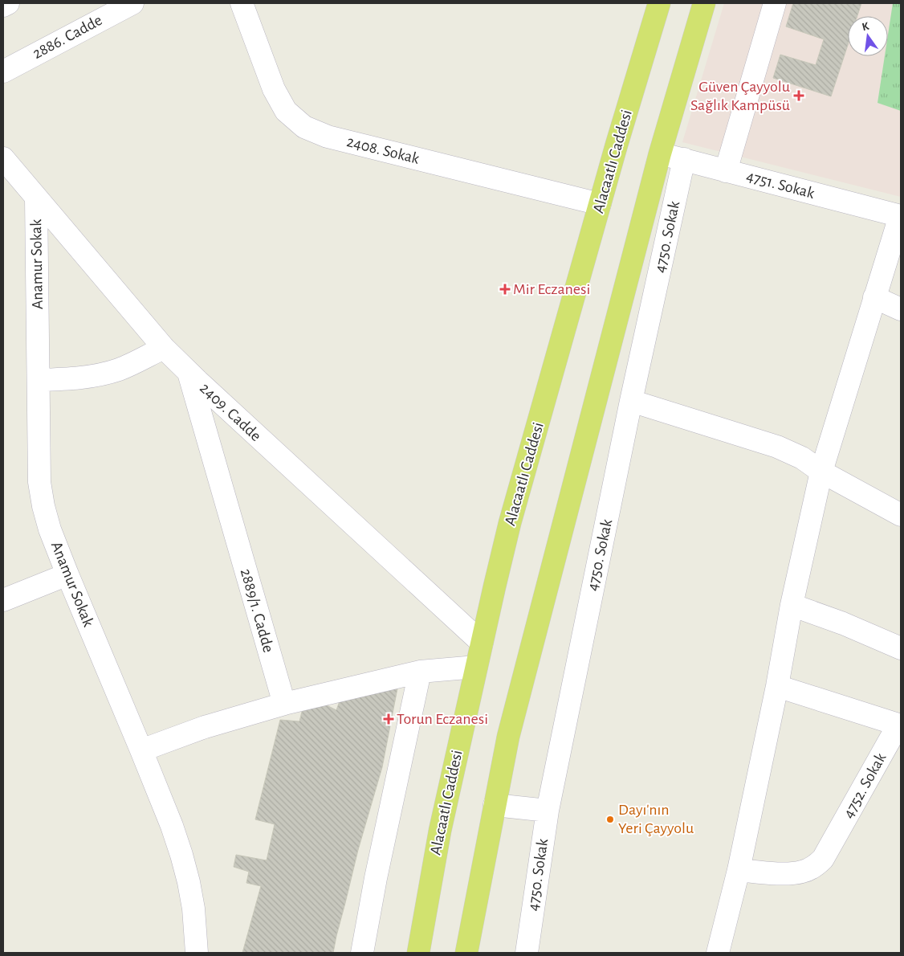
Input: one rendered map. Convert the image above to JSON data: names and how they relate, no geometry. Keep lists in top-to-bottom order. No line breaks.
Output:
{"streets":{"main road":["Alacaatlı Caddesi"],"street":["2886. Cadde","2408. Sokak","4751. Sokak","4750. Sokak","Anamur Sokak","2409. Cadde","2889/1. Cadde","4752. Sokak"]},"crossings":[["2408. Sokak","Alacaatlı Caddesi"],["Alacaatlı Caddesi","2409. Cadde"],["4751. Sokak","4750. Sokak"],["Anamur Sokak","2409. Cadde"],["2409. Cadde","2889/1. Cadde"]],"places":{"health":["Güven Çayyolu Sağlık Kampüsü","Mir Eczanesi","Torun Eczanesi"],"other":["Dayı'nın Yeri Çayyolu"]},"north":"top"}
